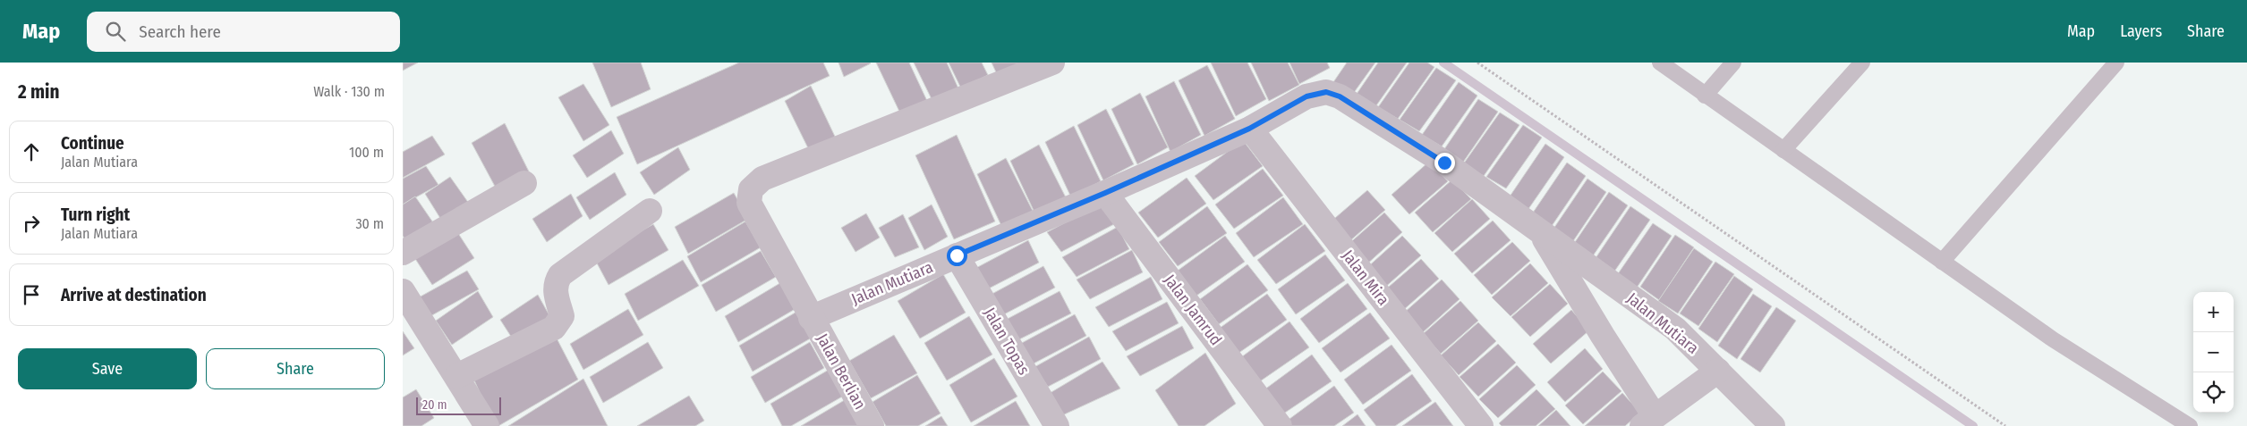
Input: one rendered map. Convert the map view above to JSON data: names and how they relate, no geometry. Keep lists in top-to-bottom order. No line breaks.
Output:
{"streets":{"street":["Jalan Mira","Jalan Mutiara","Jalan Jamrud","Jalan Topas","Jalan Berlian"]},"crossings":[["Jalan Mira","Jalan Mutiara"],["Jalan Mutiara","Jalan Jamrud"],["Jalan Mutiara","Jalan Topas"],["Jalan Mutiara","Jalan Berlian"]],"scale_bar":"20 m","page":{"header":"Map","search":"Search here","nav":["Map","Layers","Share"],"heading":["2 min","Walk · 130 m"],"list":[["Continue","Jalan Mutiara","100 m"],["Turn right","Jalan Mutiara","30 m"],"Arrive at destination"],"map_buttons":["+","−"],"buttons":["Save","Share"],"scale":"20 m"}}
